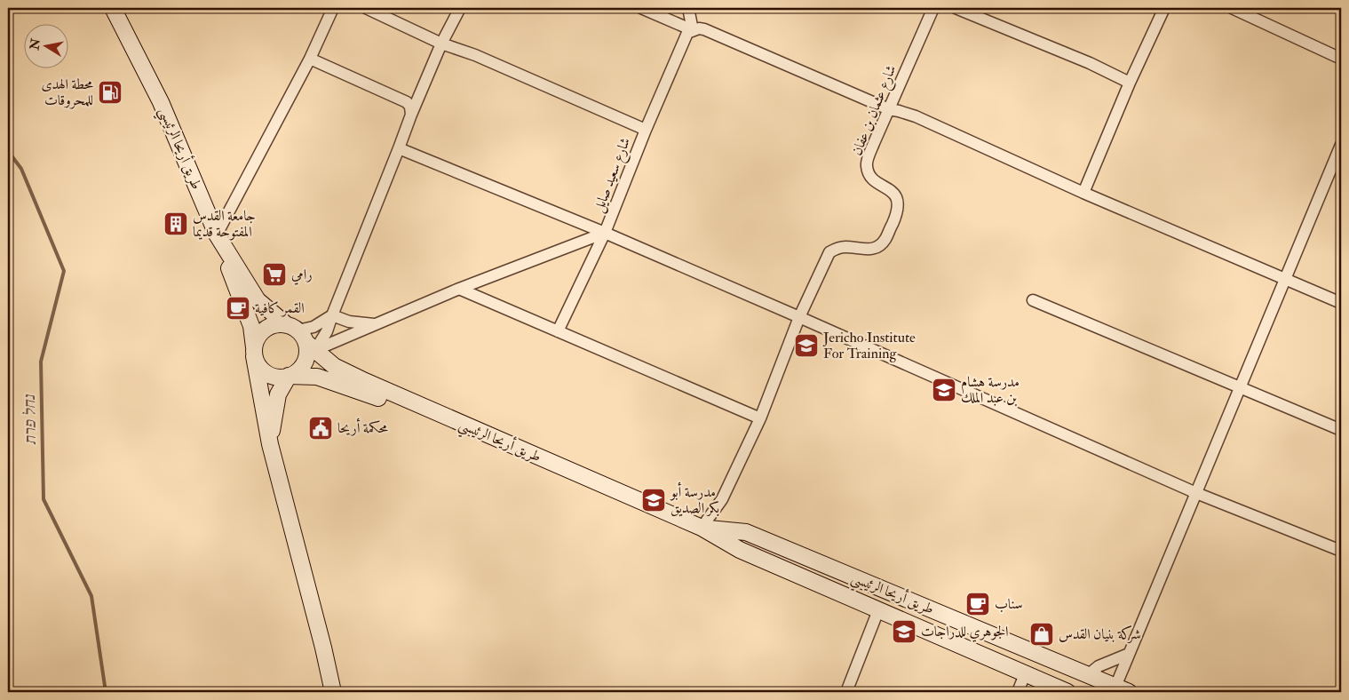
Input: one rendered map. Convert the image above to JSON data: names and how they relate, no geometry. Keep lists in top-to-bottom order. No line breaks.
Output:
{"streets":{"main road":["طريق أريحا الرئيسي"],"street":["شارع عثمان بن عفان","شارع سعيد صايل"]},"crossings":[["شارع عثمان بن عفان","طريق أريحا الرئيسي"]],"water":["נחל פרת"],"places":{"fuel station":["محطة الهدى للمحروقات"],"building":["جامعة القدس المفتوحة قديما"],"supermarket":["رامي"],"cafe":["القمر كافية","سناب"],"school or university":["Jericho Institute For Training","مدرسة هشام بن عبد الملك","مدرسة أبو بكر الصديق","الجوهري للدراجات"],"public building":["محكمة أريحا"],"shop":["شركة بنيان القدس"]},"north":"left"}
